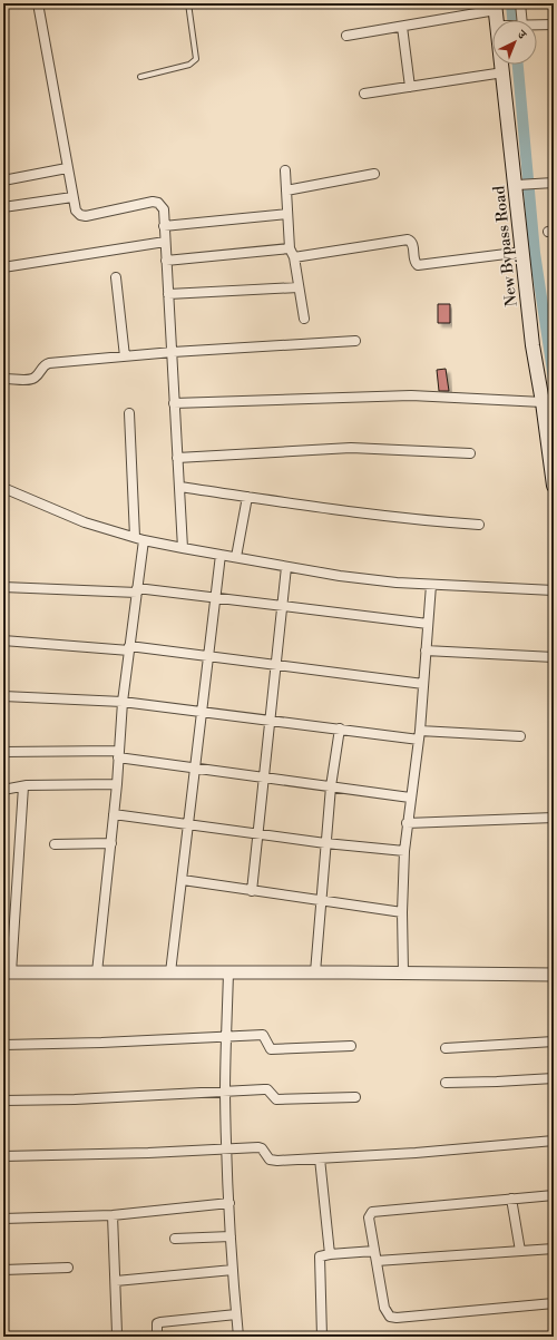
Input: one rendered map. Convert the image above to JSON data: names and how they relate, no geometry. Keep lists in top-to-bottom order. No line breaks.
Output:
{"streets":{"main road":["New Bypass Road"]},"north":"top right"}
